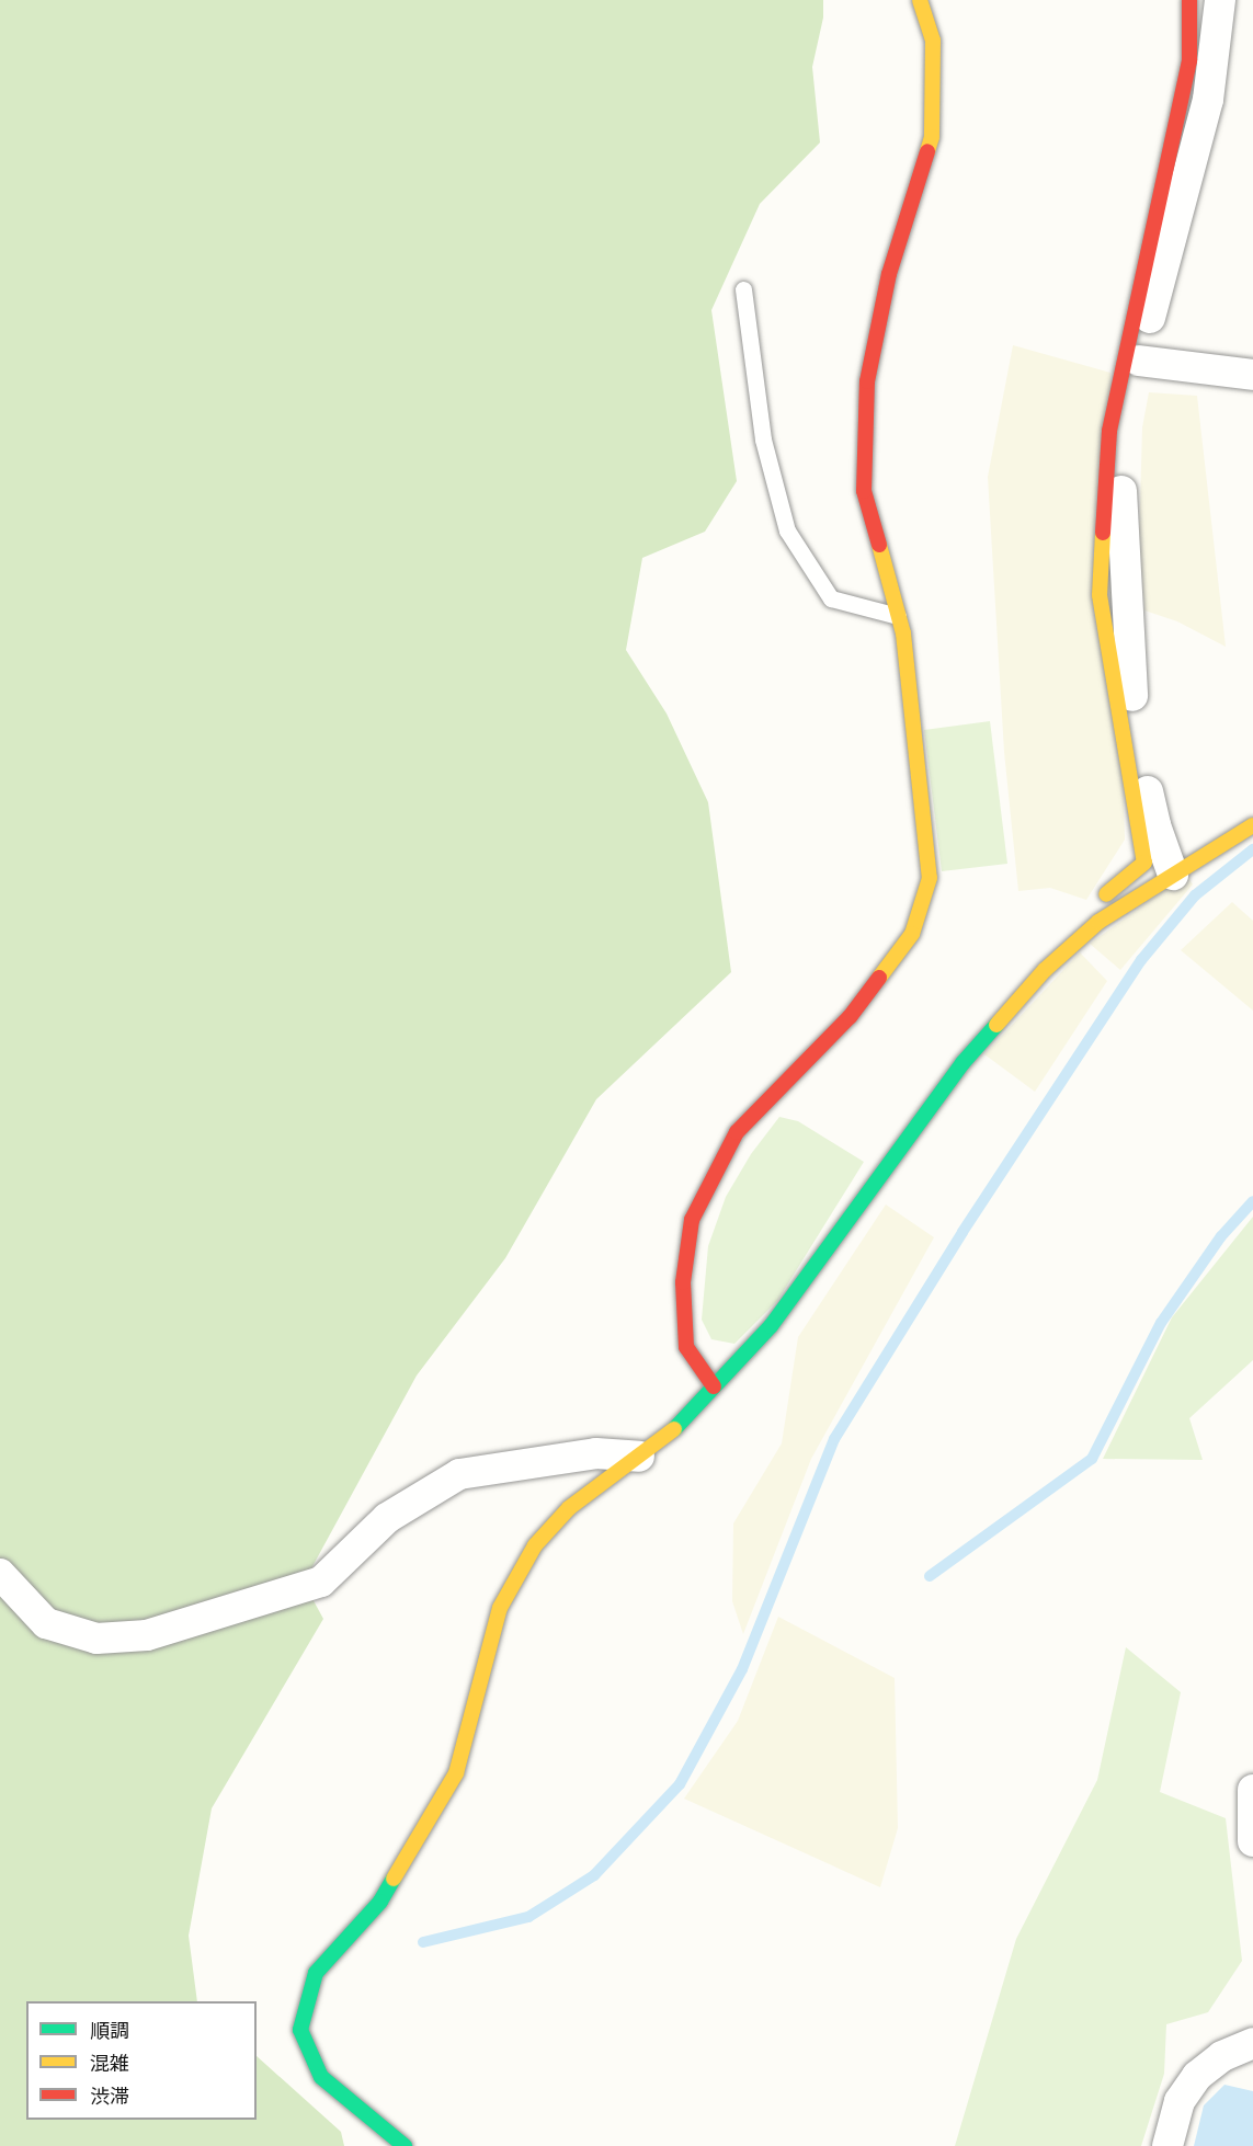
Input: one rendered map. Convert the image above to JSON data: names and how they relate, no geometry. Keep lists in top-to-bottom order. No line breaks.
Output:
{"legend":["順調","混雑","渋滞"]}
